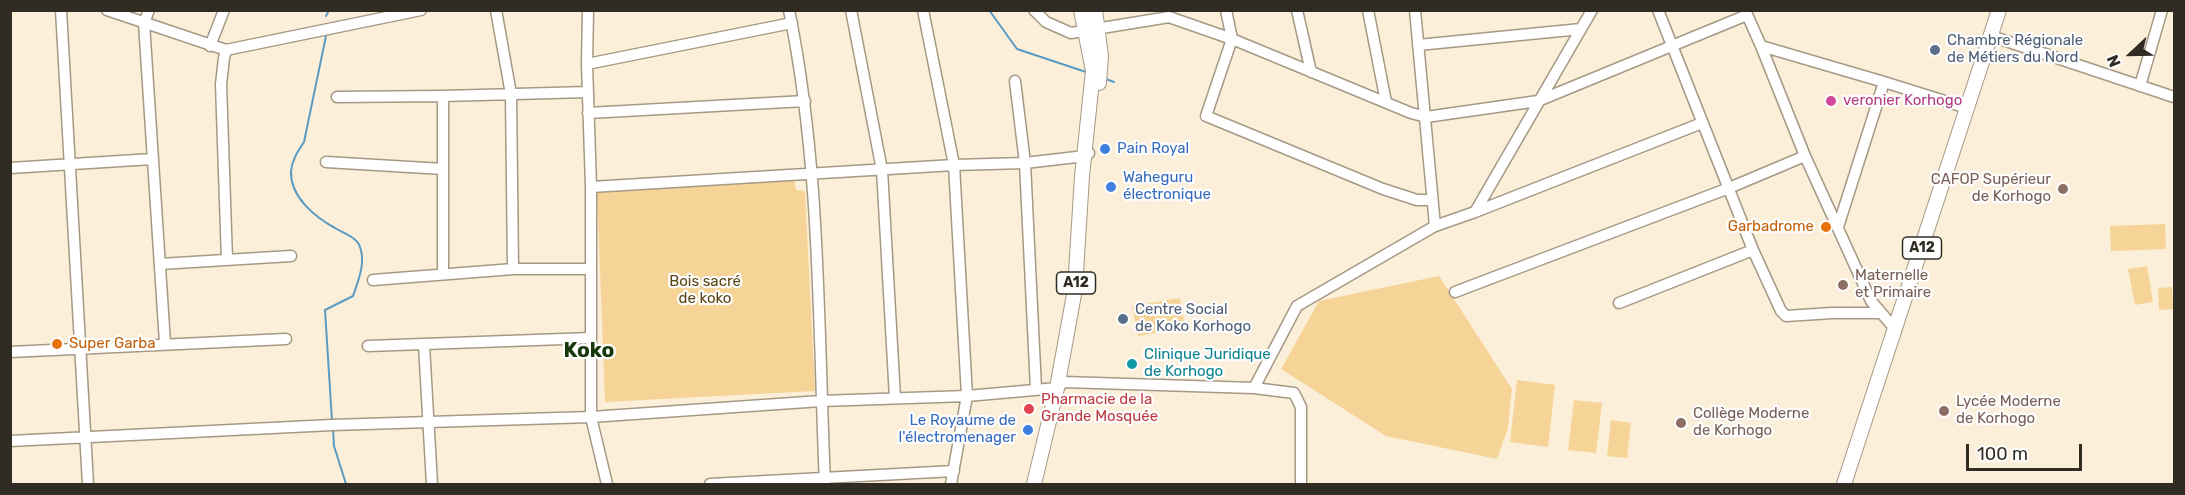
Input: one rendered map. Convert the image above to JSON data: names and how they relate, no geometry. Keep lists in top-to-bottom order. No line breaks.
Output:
{"streets":{"main road":["A12"]},"districts":["Koko"],"parks":["Bois sacré de koko"],"places":["Chambre Régionale de Métiers du Nord","veronier Korhogo","Pain Royal","Waheguru électronique","CAFOP Supérieur de Korhogo","Garbadrome","Maternelle et Primaire","Centre Social de Koko Korhogo","Super Garba","Clinique Juridique de Korhogo","Pharmacie de la Grande Mosquée","Lycée Moderne de Korhogo","Collège Moderne de Korhogo","Le Royaume de l'électromenager"],"scale_bar":"100 m","north":"left"}
